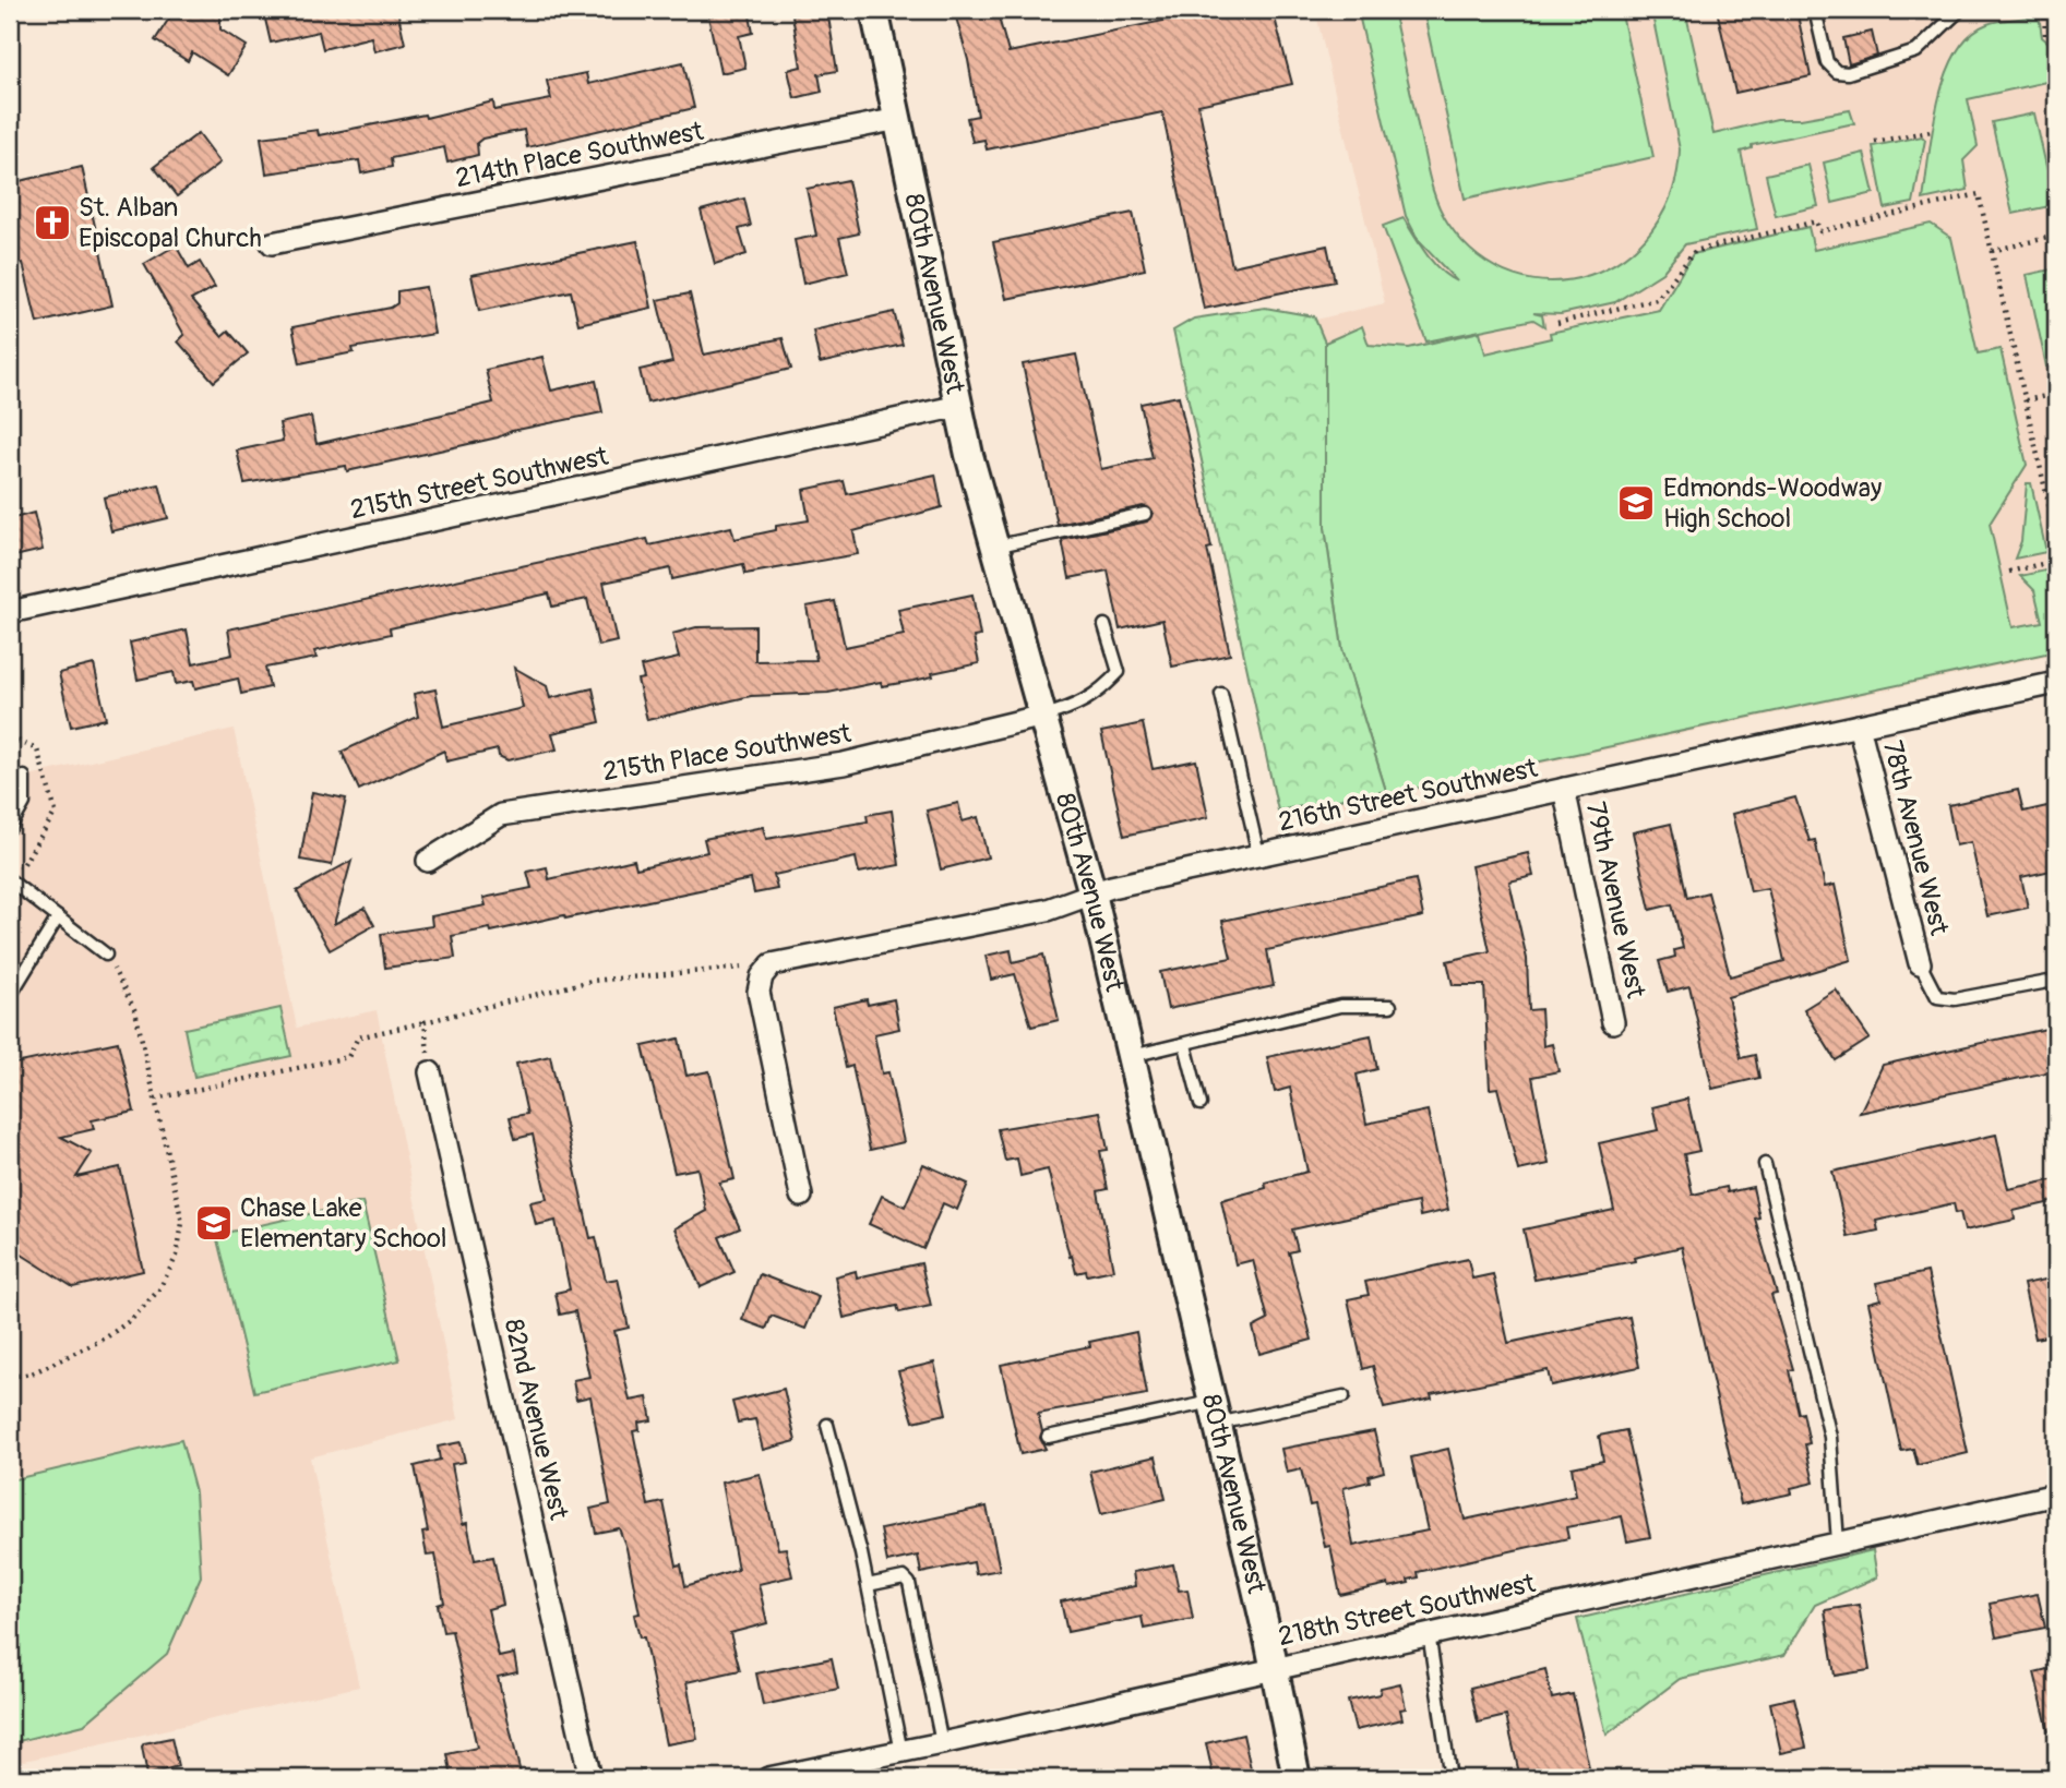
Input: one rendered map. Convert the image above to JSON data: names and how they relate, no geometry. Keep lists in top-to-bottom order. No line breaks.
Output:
{"streets":{"street":["214th Place Southwest","80th Avenue West","215th Street Southwest","215th Place Southwest","216th Street Southwest","78th Avenue West","79th Avenue West","82nd Avenue West","218th Street Southwest"]},"crossings":[["214th Place Southwest","80th Avenue West"],["80th Avenue West","215th Street Southwest"],["80th Avenue West","215th Place Southwest"],["80th Avenue West","216th Street Southwest"],["80th Avenue West","218th Street Southwest"],["216th Street Southwest","78th Avenue West"],["216th Street Southwest","79th Avenue West"]],"places":{"church":["St. Alban Episcopal Church"],"school or university":["Edmonds-Woodway High School","Chase Lake Elementary School"]}}
